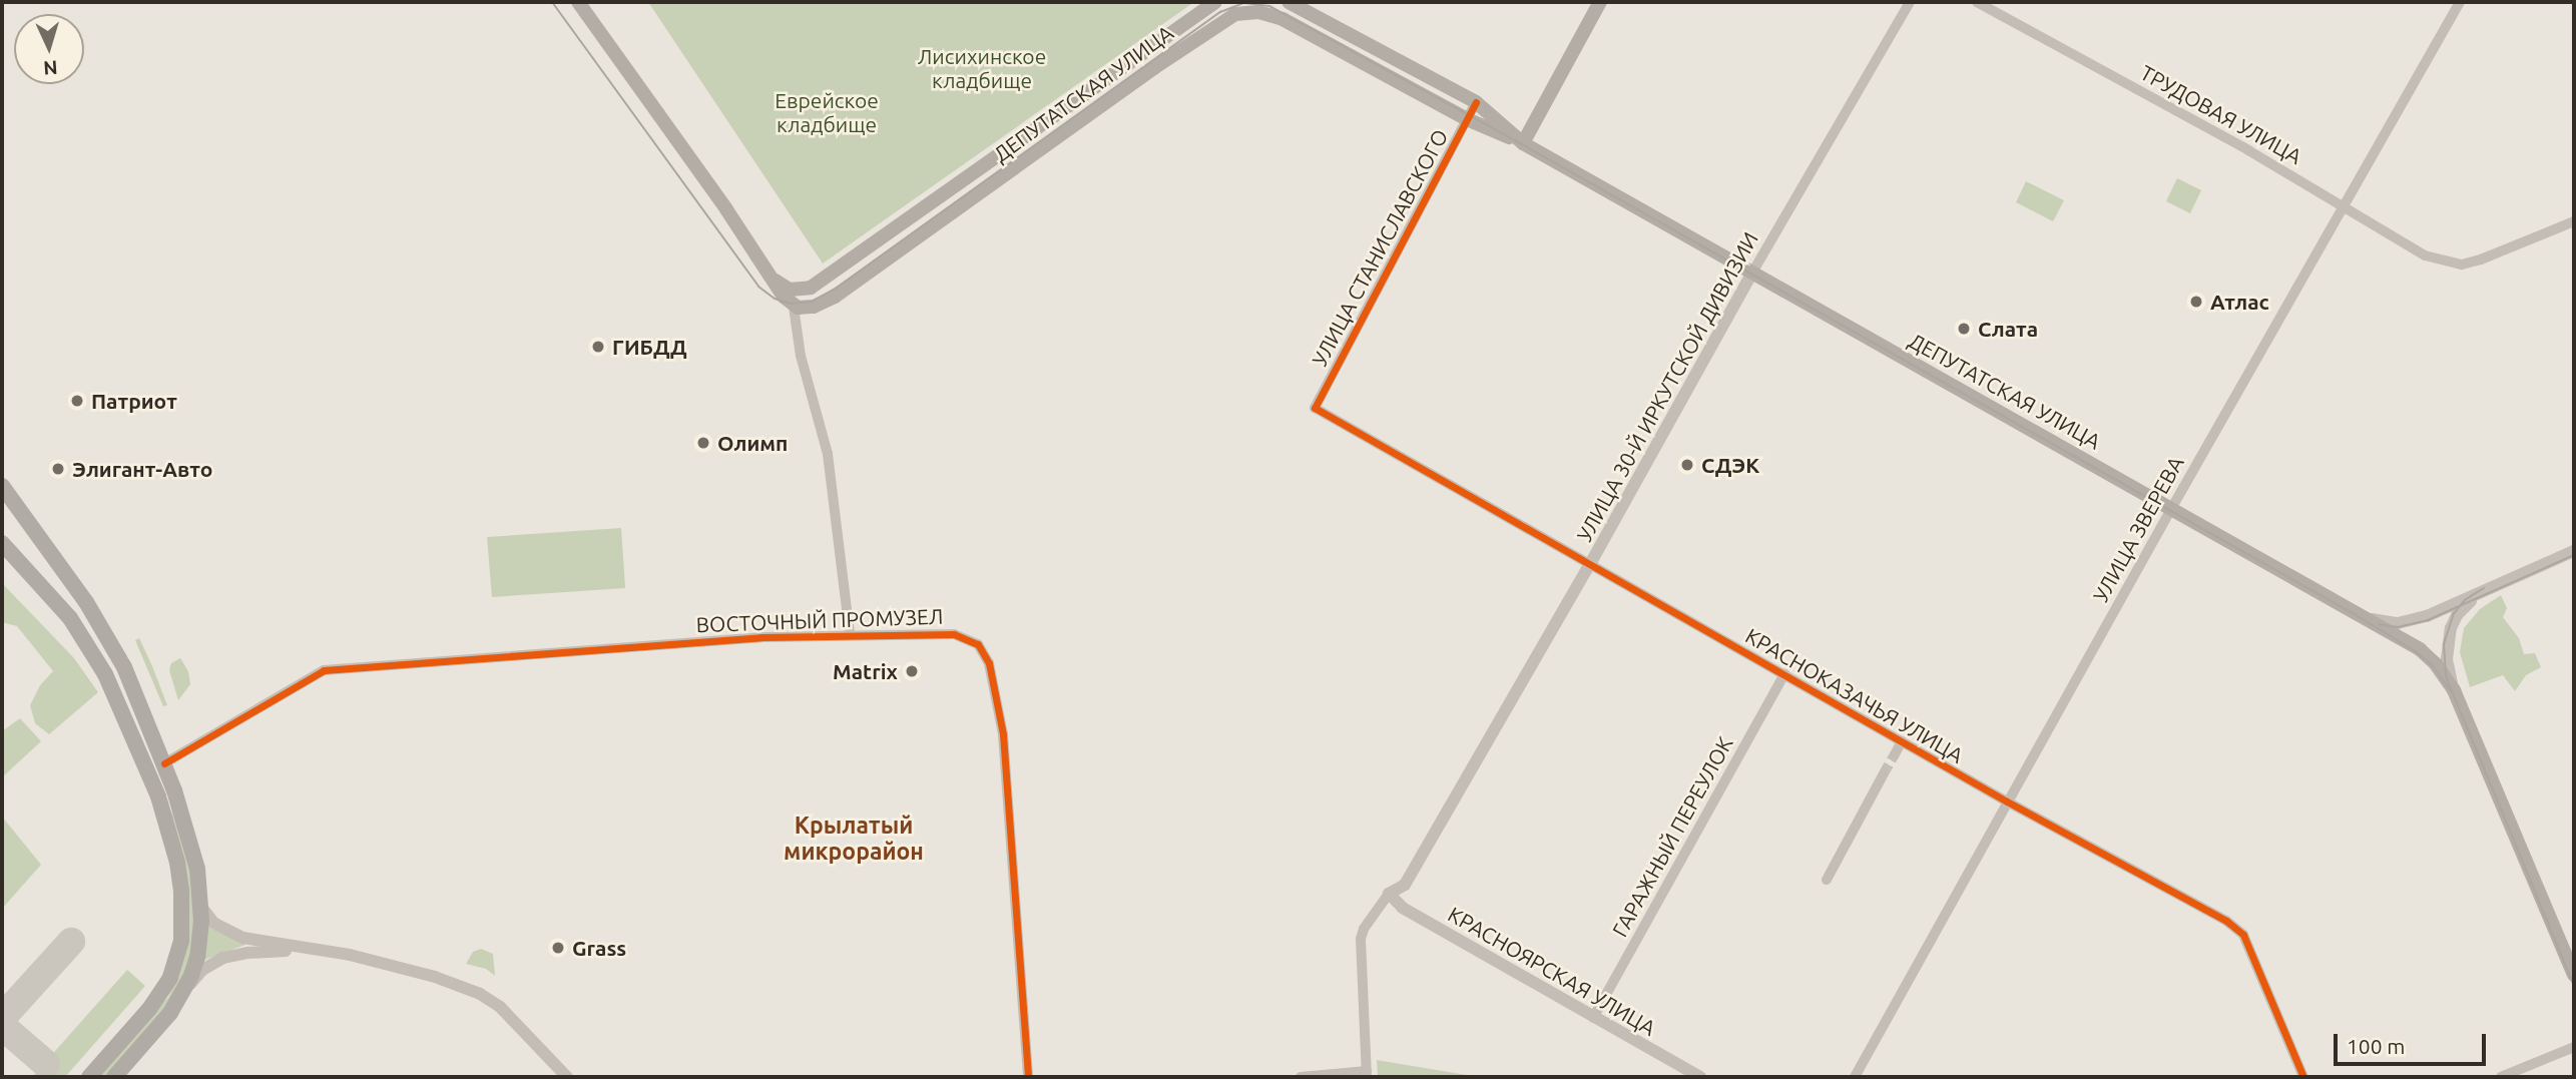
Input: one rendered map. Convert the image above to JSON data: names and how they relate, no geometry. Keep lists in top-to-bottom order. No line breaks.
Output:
{"streets":{"main road":["ДЕПУТАТСКАЯ УЛИЦА"],"street":["ТРУДОВАЯ УЛИЦА","УЛИЦА СТАНИСЛАВСКОГО","УЛИЦА 30-Й ИРКУТСКОЙ ДИВИЗИИ","УЛИЦА ЗВЕРЕВА","ВОСТОЧНЫЙ ПРОМУЗЕЛ","КРАСНОКАЗАЧЬЯ УЛИЦА","ГАРАЖНЫЙ ПЕРЕУЛОК","КРАСНОЯРСКАЯ УЛИЦА"]},"crossings":[["ДЕПУТАТСКАЯ УЛИЦА","УЛИЦА СТАНИСЛАВСКОГО"],["ДЕПУТАТСКАЯ УЛИЦА","УЛИЦА 30-Й ИРКУТСКОЙ ДИВИЗИИ"],["ДЕПУТАТСКАЯ УЛИЦА","УЛИЦА ЗВЕРЕВА"],["ТРУДОВАЯ УЛИЦА","УЛИЦА ЗВЕРЕВА"],["УЛИЦА СТАНИСЛАВСКОГО","КРАСНОКАЗАЧЬЯ УЛИЦА"],["УЛИЦА 30-Й ИРКУТСКОЙ ДИВИЗИИ","КРАСНОКАЗАЧЬЯ УЛИЦА"],["УЛИЦА 30-Й ИРКУТСКОЙ ДИВИЗИИ","КРАСНОЯРСКАЯ УЛИЦА"],["УЛИЦА ЗВЕРЕВА","КРАСНОКАЗАЧЬЯ УЛИЦА"],["КРАСНОКАЗАЧЬЯ УЛИЦА","ГАРАЖНЫЙ ПЕРЕУЛОК"],["ГАРАЖНЫЙ ПЕРЕУЛОК","КРАСНОЯРСКАЯ УЛИЦА"]],"districts":["Крылатый микрорайон"],"parks":["Лисихинское кладбище","Еврейское кладбище"],"places":["Атлас","Слата","ГИБДД","Патриот","Олимп","СДЭК","Элигант-Авто","Matrix","Grass"],"scale_bar":"100 m","north":"bottom"}
